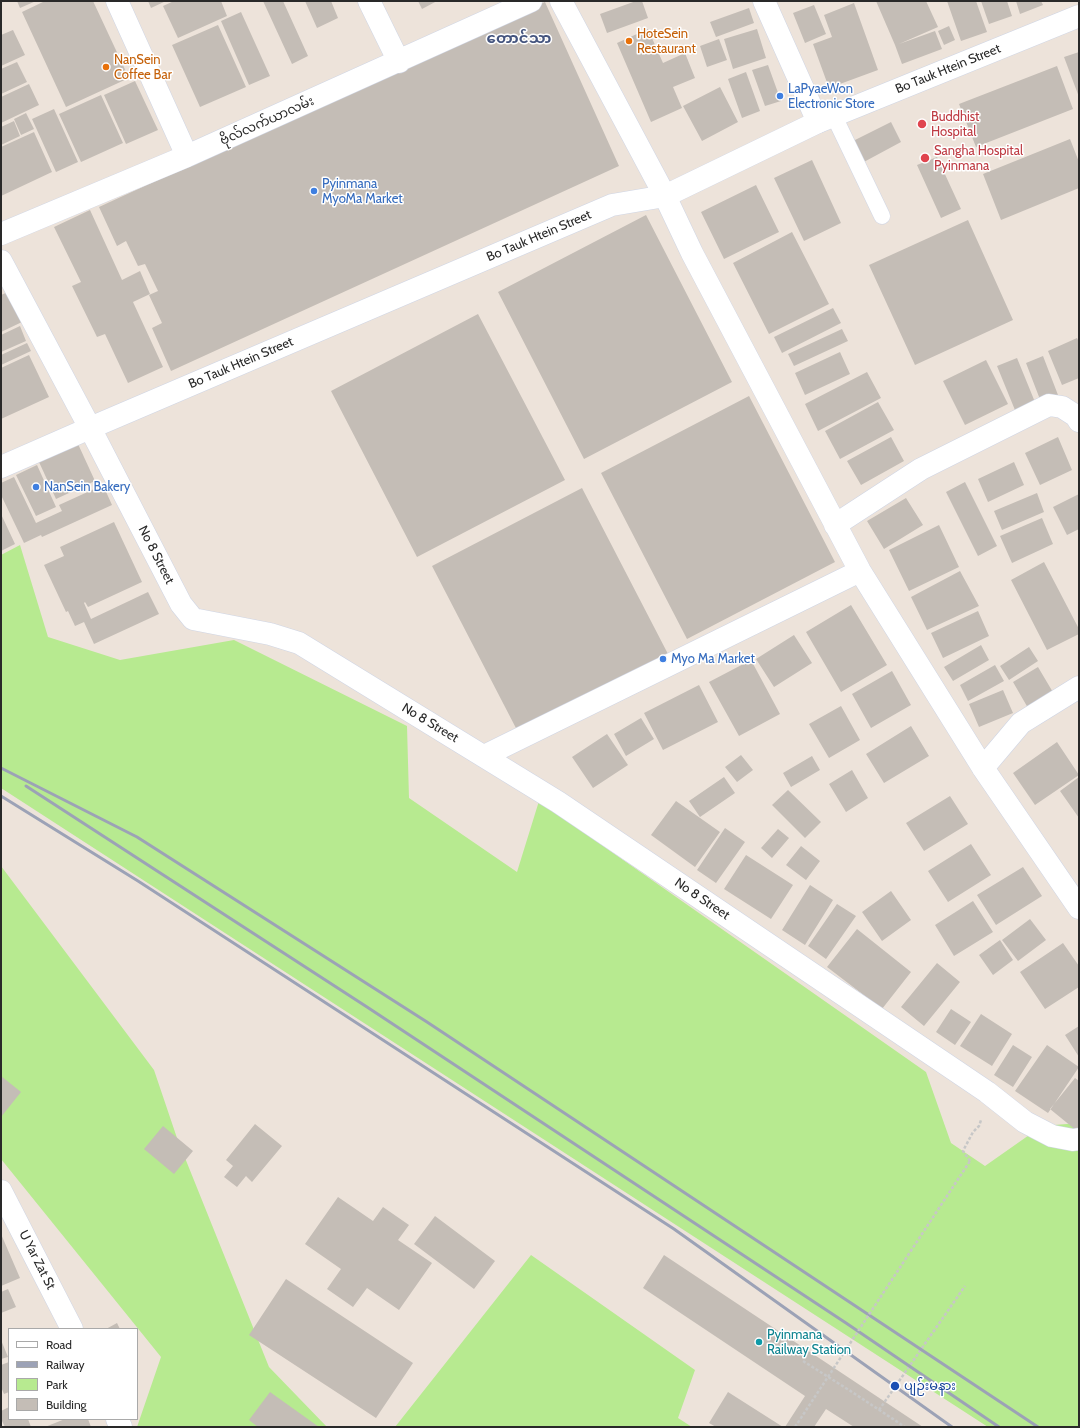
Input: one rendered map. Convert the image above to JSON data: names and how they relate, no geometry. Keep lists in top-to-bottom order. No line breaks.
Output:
{"streets":{"street":["Bo Tauk Htein Street","ဗိုလ်လက်ယာလမ်း","No 8 Street","U Yar Zat St"]},"crossings":[["Bo Tauk Htein Street","No 8 Street"]],"districts":["တောင်သာ"],"places":["HoteSein Restaurant","NanSein Coffee Bar","LaPyaeWon Electronic Store","Buddhist Hospital","Sangha Hospital Pyinmana","Pyinmana MyoMa Market","NanSein Bakery","Myo Ma Market","Pyinmana Railway Station","ပျဉ်းမနား"],"legend":["Road","Railway","Park","Building"]}
